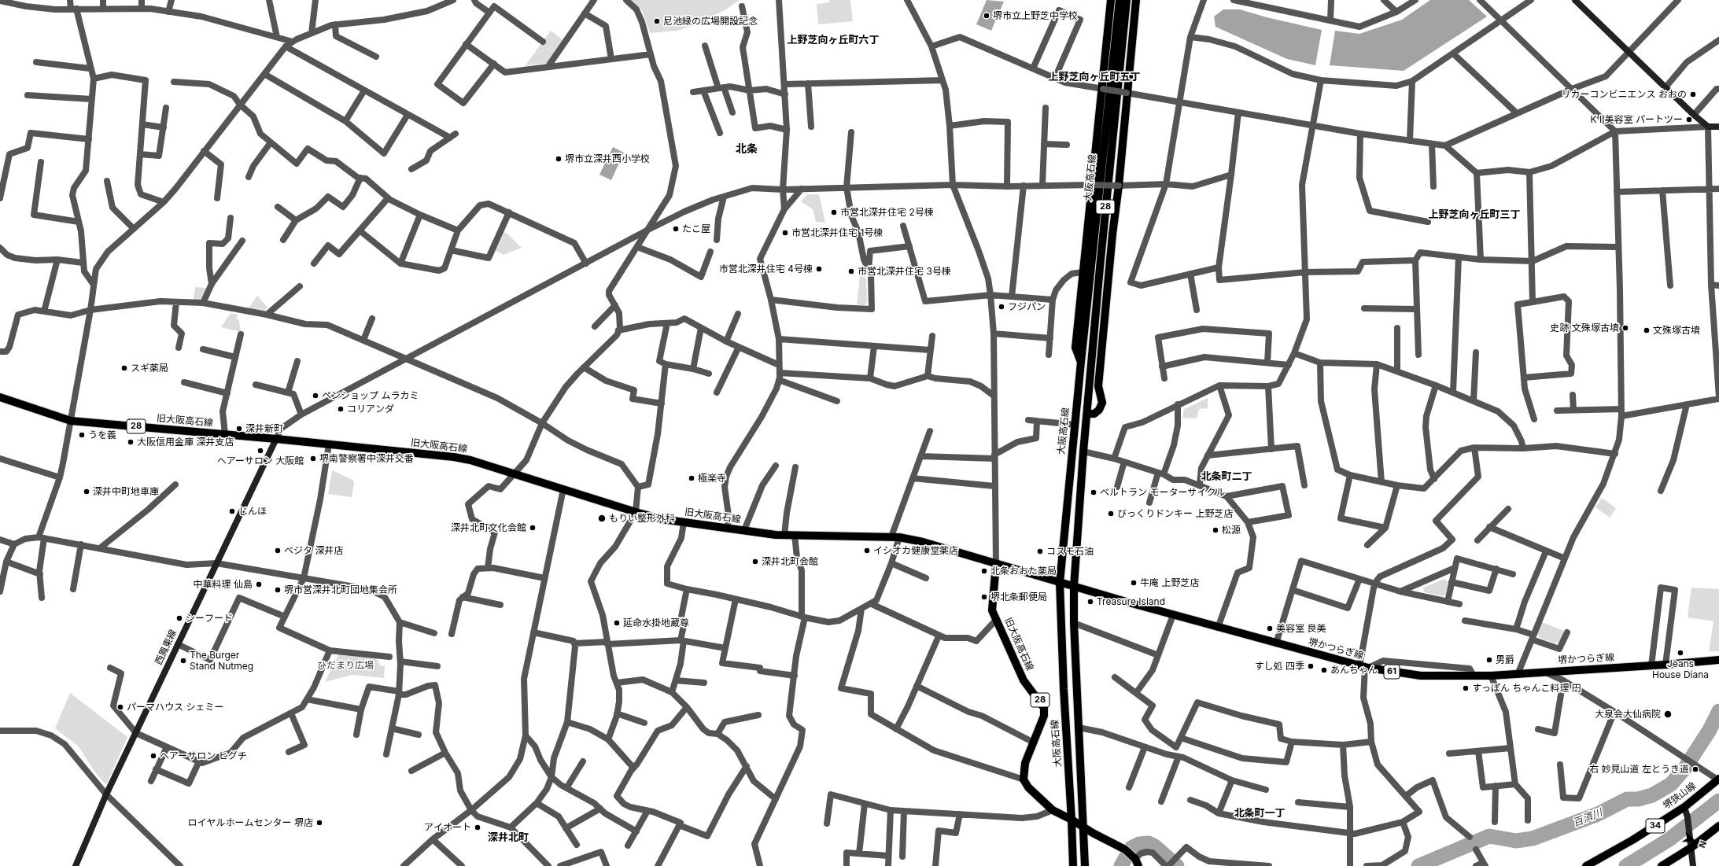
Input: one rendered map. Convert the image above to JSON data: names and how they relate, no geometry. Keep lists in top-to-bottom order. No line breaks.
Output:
{"streets":{"main road":["大阪高石線","28","旧大阪高石線","西鳳東線","堺かつらぎ線","61","堺狭山線","34"]},"crossings":[["大阪高石線","堺かつらぎ線"],["旧大阪高石線","西鳳東線"],["旧大阪高石線","堺かつらぎ線"]],"districts":["上野芝向ヶ丘町六丁","上野芝向ヶ丘町五丁","北条","上野芝向ヶ丘町三丁","北条町二丁","北条町一丁","深井北町"],"water":["百済川"],"parks":["ひだまり広場"],"places":["堺市立上野芝中学校","尼池緑の広場開設記念","リカーコンビニエンス おおの","K I 美容室 パートツー","堺市立深井西小学校","市営北深井住宅 2号棟","たこ屋","市営北深井住宅 1号棟","市営北深井住宅 4号棟","市営北深井住宅 3号棟","フジパン","史跡 文殊塚古墳","文殊塚古墳","スギ薬局","ペンショップ ムラカミ","コリアンダ","深井新町","うを義","大阪信用金庫 深井支店","ヘアーサロン 大阪館","堺南警察署中深井交番","極楽寺","深井中町地車庫","ベルトラン モーターサイクル","じんほ","びっくりドンキー 上野芝店","もりい整形外科","深井北町文化会館","松源","ベジタ 深井店","イシオカ健康堂薬店","コスモ石油","深井北町会館","北条おおた薬局","牛庵 上野芝店","中華料理 仙島","堺市営深井北町団地集会所","堺北条郵便局","Treasure Island","シーフード","延命水掛地蔵尊","美容室 良美","Jeans House Diana","男爵","The Burger Stand Nutmeg","すし処 四季","あんちゃん","すっぽん ちゃんこ料理 円","パーマハウス シェミー","大泉会大仙病院","ヘアーサロン ヒグチ","右 妙見山道 左とうき道","ロイヤルホームセンター 堺店","アイオート"],"north":"right"}
